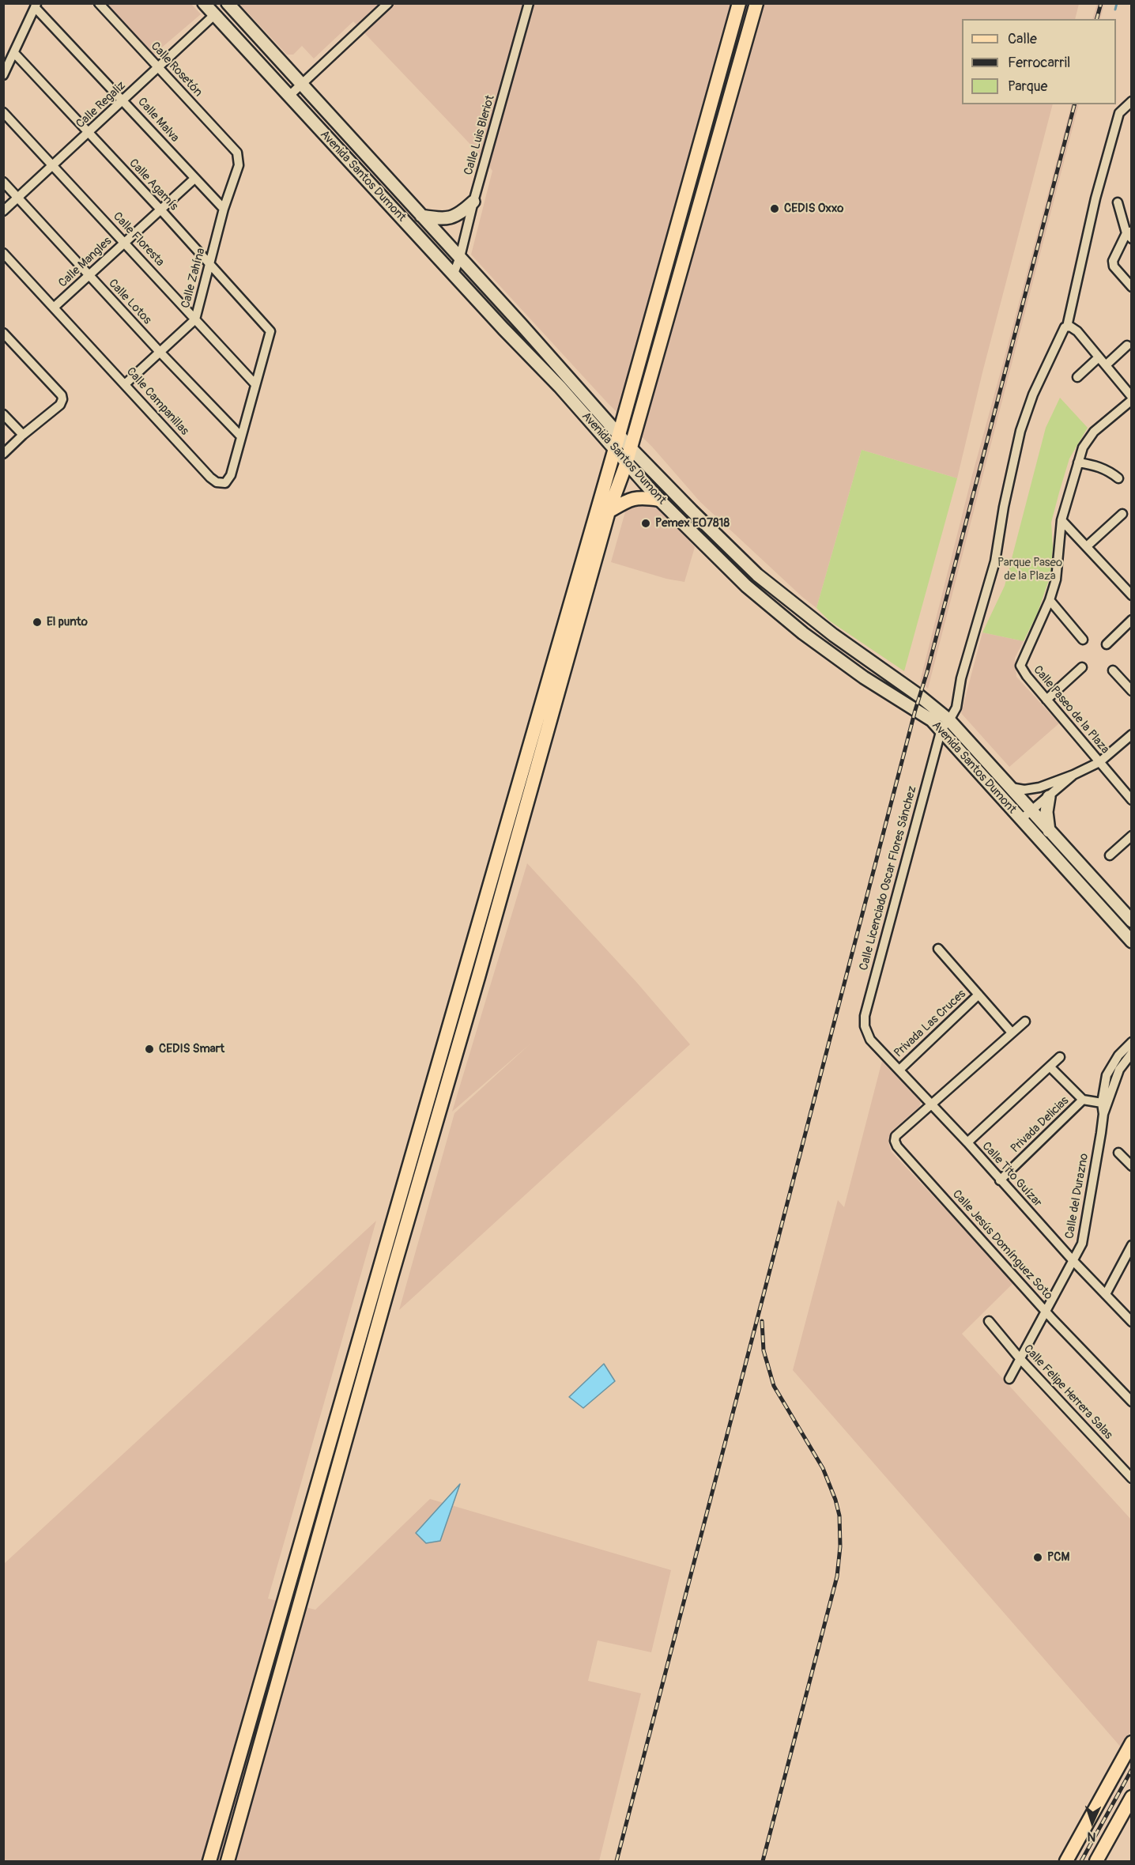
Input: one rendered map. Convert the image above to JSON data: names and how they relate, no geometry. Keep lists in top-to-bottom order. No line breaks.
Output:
{"streets":{"main road":["Avenida Santos Dumont"],"street":["Calle Rosetón","Calle Regaliz","Calle Malva","Calle Luis Bleriot","Calle Agamís","Calle Floresta","Calle Mangles","Calle Zahína","Calle Lotos","Calle Campanillas","Calle Paseo de la Plaza","Calle Licenciado Oscar Flores Sánchez","Privada Las Cruces","Privada Delicias","Calle Tito Guízar","Calle del Durazno","Calle Jesús Domínguez Soto","Calle Felipe Herrera Salas"]},"crossings":[["Calle Rosetón","Calle Regaliz"],["Calle Rosetón","Calle Zahína"],["Calle Regaliz","Calle Malva"],["Calle Regaliz","Avenida Santos Dumont"],["Calle Regaliz","Calle Agamís"],["Calle Regaliz","Calle Floresta"],["Calle Regaliz","Calle Lotos"],["Calle Malva","Calle Mangles"],["Calle Malva","Calle Zahína"],["Calle Luis Bleriot","Avenida Santos Dumont"],["Avenida Santos Dumont","Calle Licenciado Oscar Flores Sánchez"],["Calle Agamís","Calle Mangles"],["Calle Agamís","Calle Zahína"],["Calle Agamís","Calle Campanillas"],["Calle Floresta","Calle Mangles"],["Calle Floresta","Calle Zahína"],["Calle Floresta","Calle Campanillas"],["Calle Mangles","Calle Lotos"],["Calle Mangles","Calle Campanillas"],["Calle Zahína","Calle Lotos"],["Calle Zahína","Calle Campanillas"],["Calle Lotos","Calle Campanillas"],["Calle Licenciado Oscar Flores Sánchez","Calle Tito Guízar"],["Privada Las Cruces","Calle Tito Guízar"],["Privada Delicias","Calle Tito Guízar"],["Calle Tito Guízar","Calle del Durazno"],["Calle Tito Guízar","Calle Jesús Domínguez Soto"],["Calle del Durazno","Calle Jesús Domínguez Soto"],["Calle del Durazno","Calle Felipe Herrera Salas"]],"parks":["Parque Paseo de la Plaza"],"places":["CEDIS Oxxo","Pemex E07818","El punto","CEDIS Smart","PCM"],"legend":["Calle","Ferrocarril","Parque"],"north":"bottom"}
